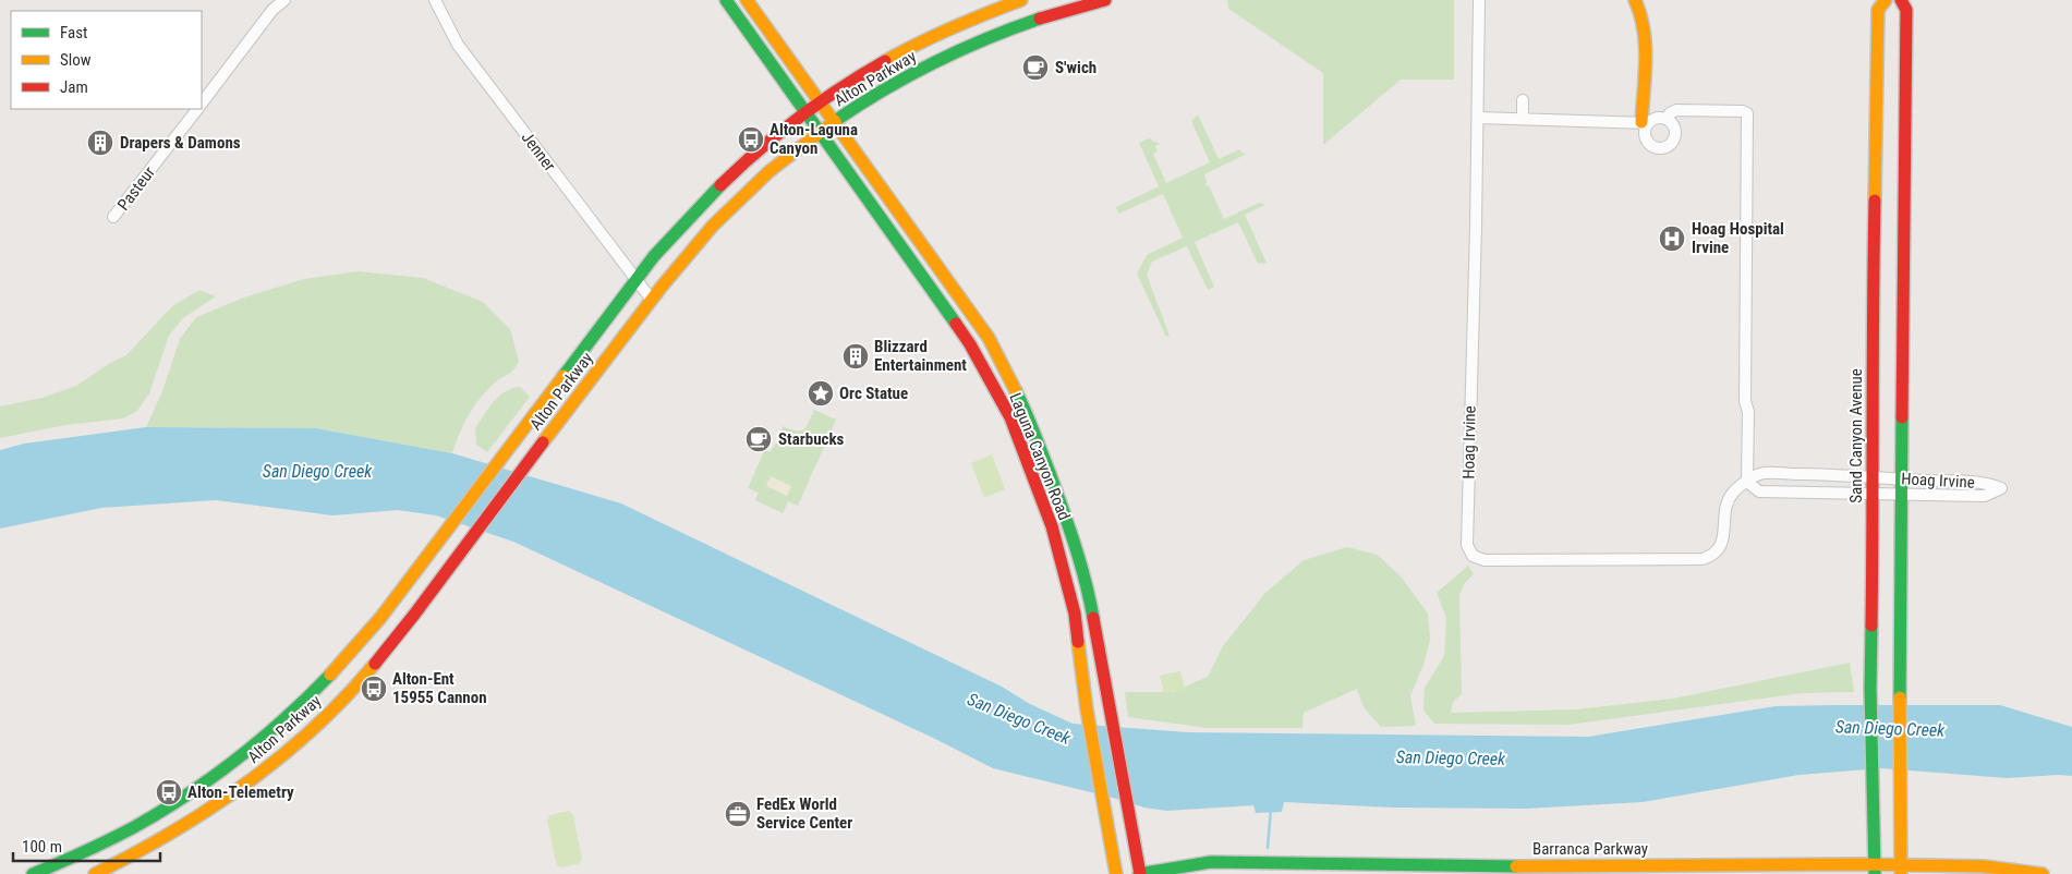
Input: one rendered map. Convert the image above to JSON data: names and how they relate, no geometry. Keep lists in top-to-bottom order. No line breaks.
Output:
{"streets":{"main road":["Alton Parkway","Sand Canyon Avenue","Laguna Canyon Road","Barranca Parkway"],"street":["Jenner","Pasteur","Hoag Irvine"]},"crossings":[["Alton Parkway","Jenner"],["Alton Parkway","Laguna Canyon Road"],["Sand Canyon Avenue","Hoag Irvine"],["Sand Canyon Avenue","Barranca Parkway"],["Laguna Canyon Road","Barranca Parkway"]],"water":["San Diego Creek"],"places":{"cafe":["S'wich","Starbucks"],"bus stop":["Alton-Laguna Canyon","Alton-Ent 15955 Cannon","Alton-Telemetry"],"building":["Drapers & Damons","Blizzard Entertainment"],"hospital":["Hoag Hospital Irvine"],"place":["Orc Statue"],"office":["FedEx World Service Center"]},"legend":["Fast","Slow","Jam"],"scale_bar":"100 m"}
